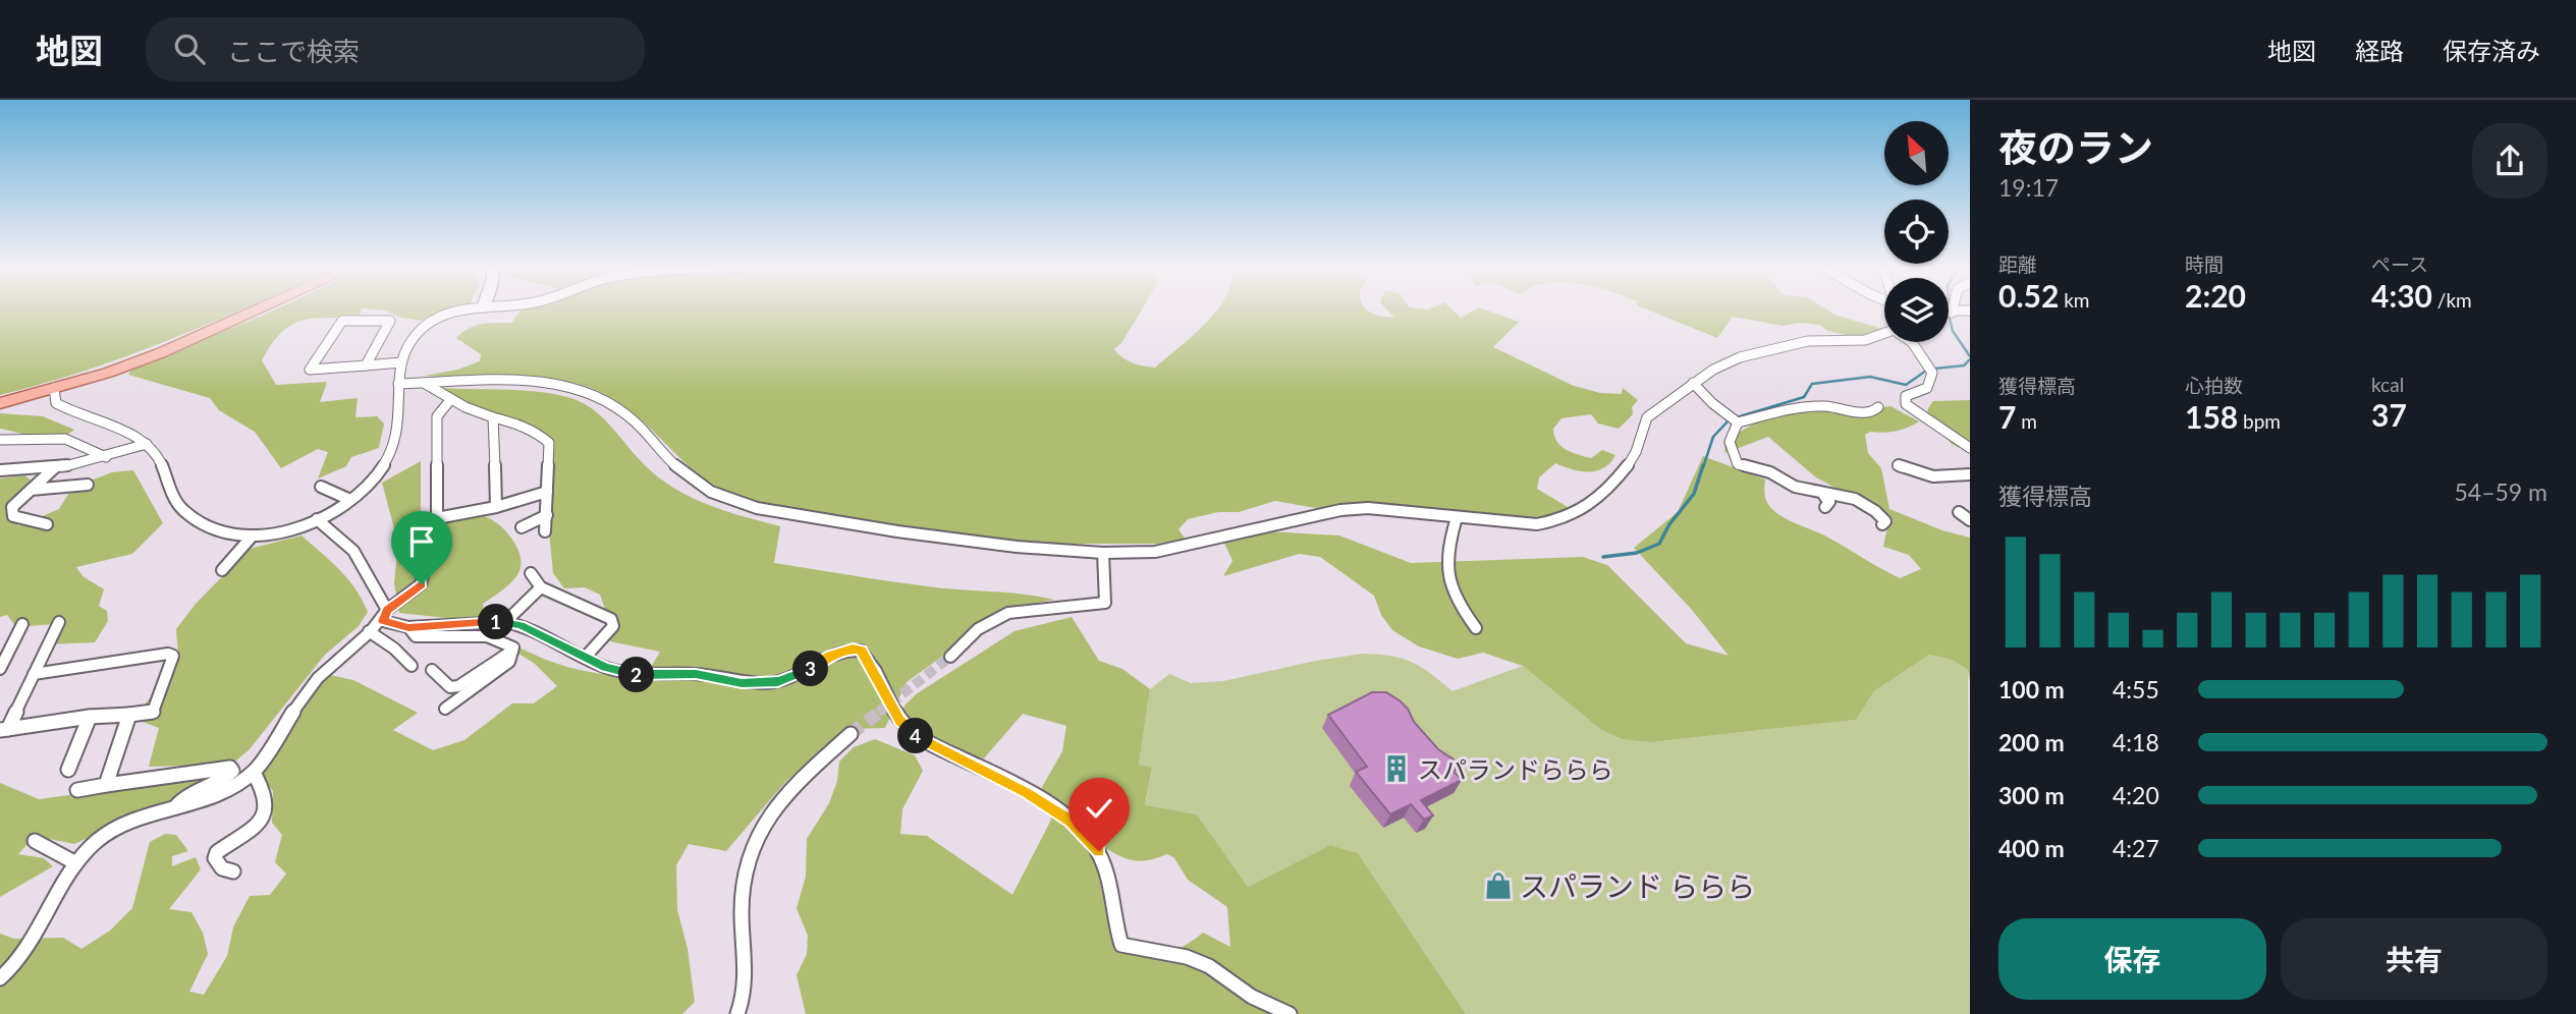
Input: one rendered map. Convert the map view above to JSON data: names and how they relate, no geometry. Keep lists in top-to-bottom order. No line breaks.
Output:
{"places":{"building":["スパランドららら"],"shop":["スパランド ららら"]},"north":"top left","page":{"header":"地図","search":"ここで検索","nav":["地図","経路","保存済み"],"heading":["夜のラン","19:17"],"stats":[["距離","0.52 km"],["時間","2:20"],["ペース","4:30 /km"],["獲得標高","7 m"],["心拍数","158 bpm"],["kcal","37"]],"chart":["獲得標高","54–59 m"],"pins":["1","3","2","4"],"list":[{"name":"100 m","note":"4:55"},{"name":"200 m","note":"4:18"},{"name":"300 m","note":"4:20"},{"name":"400 m","note":"4:27"}],"buttons":["保存","共有"]}}
